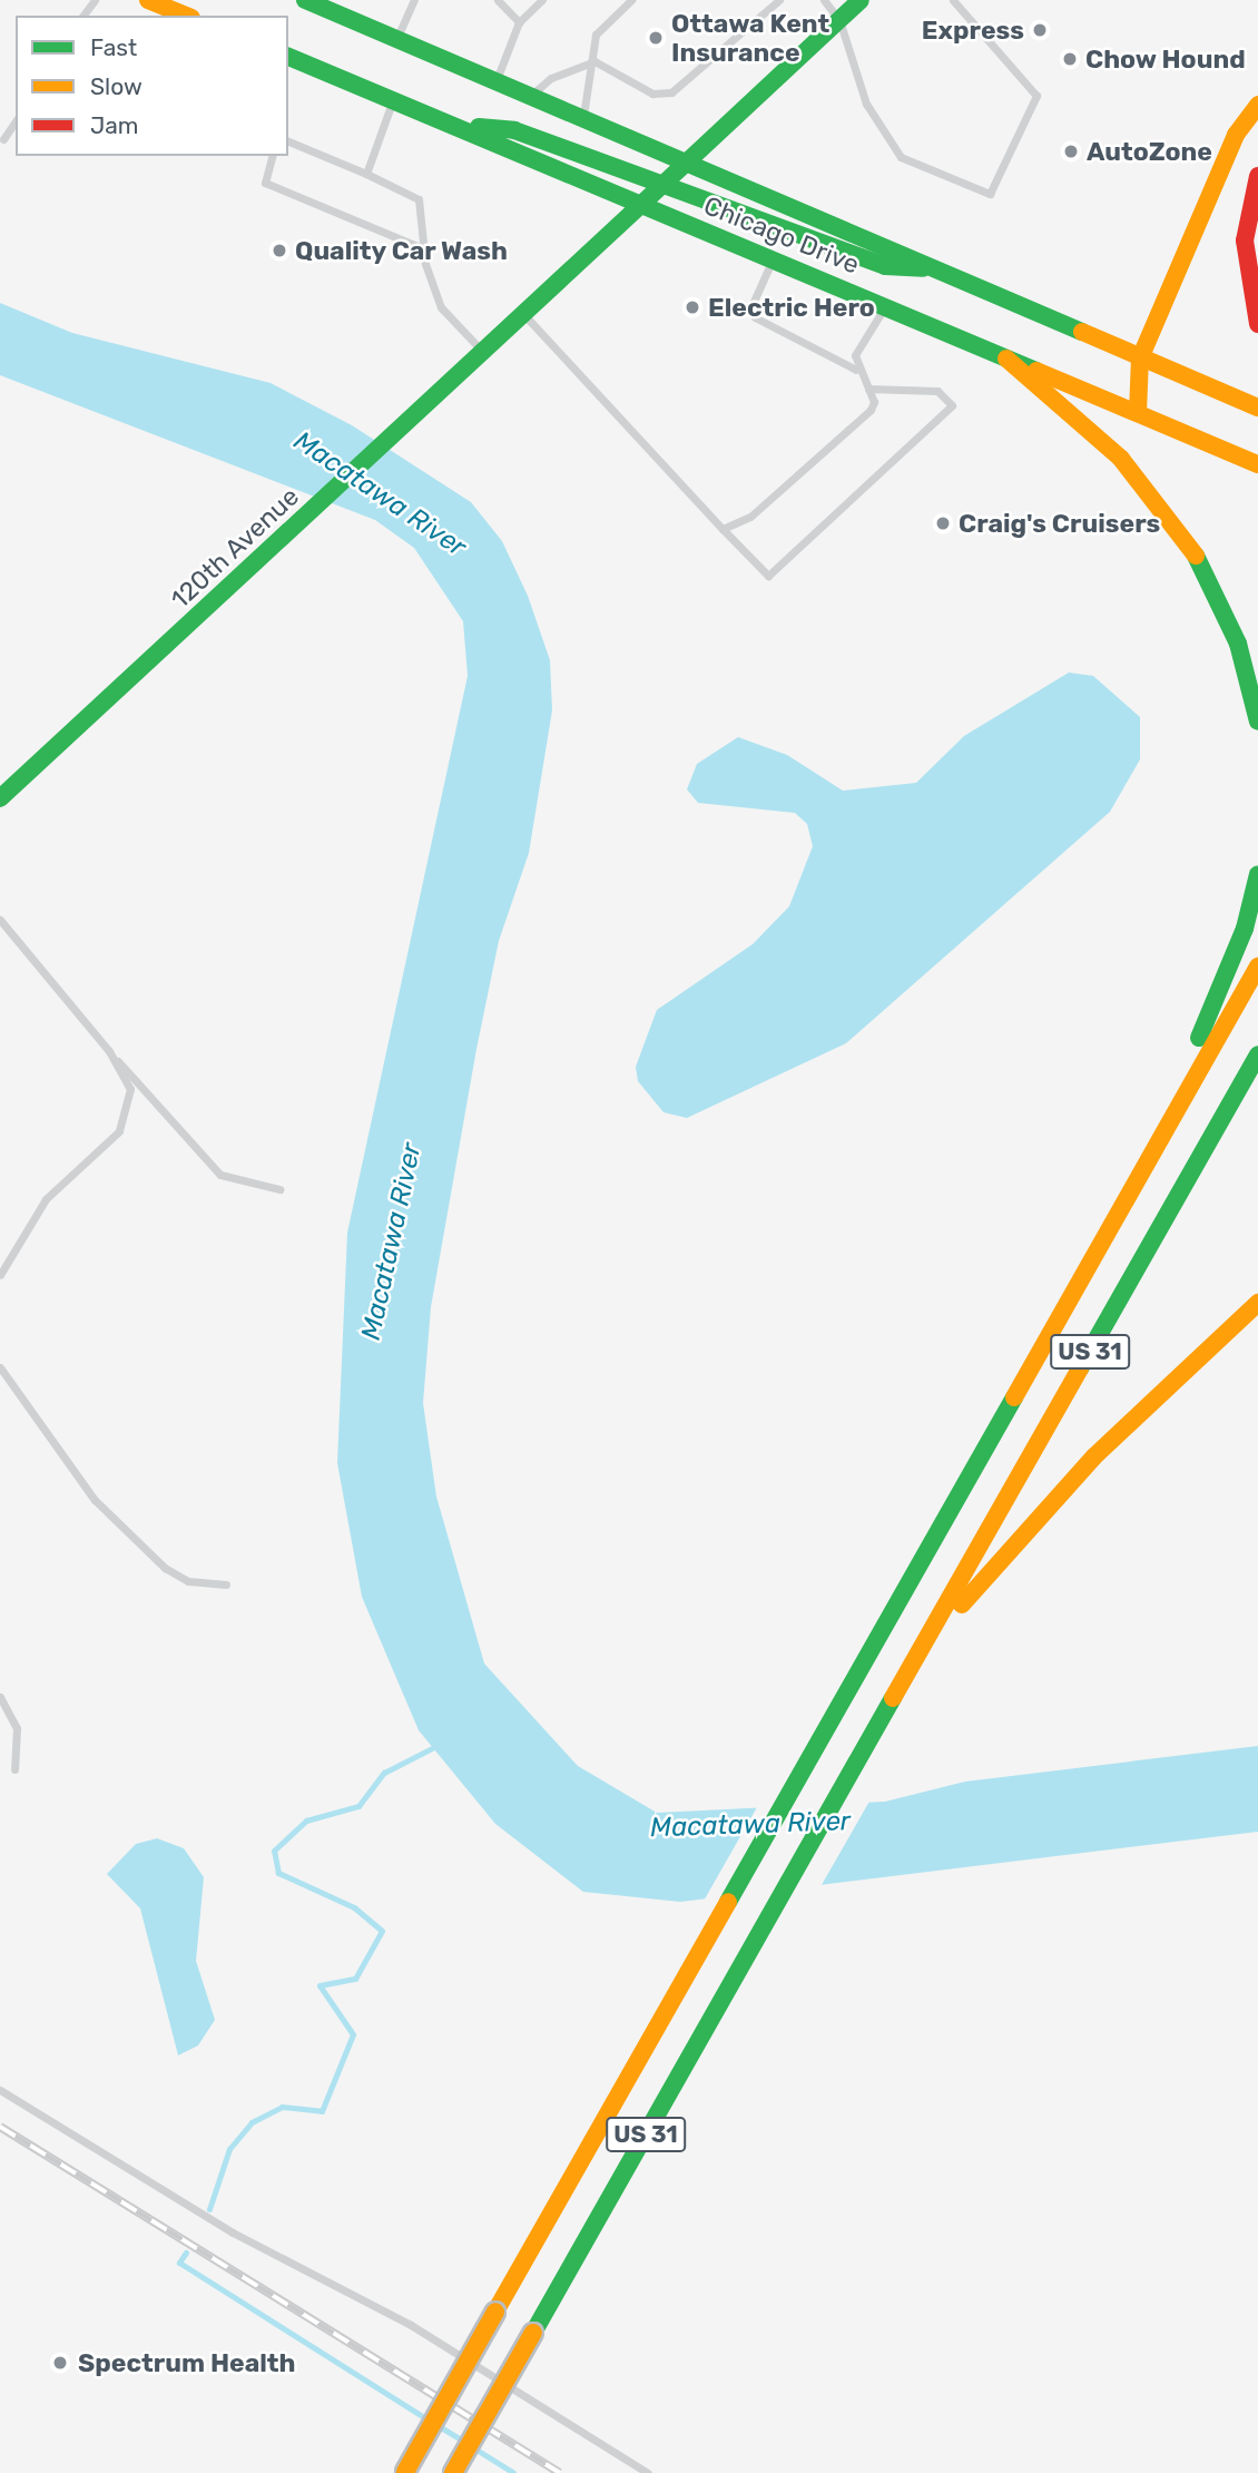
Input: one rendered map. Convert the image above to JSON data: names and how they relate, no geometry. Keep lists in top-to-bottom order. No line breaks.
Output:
{"streets":{"main road":["Chicago Drive","120th Avenue","US 31"]},"crossings":[["Chicago Drive","120th Avenue"]],"water":["Macatawa River"],"places":["Express","Ottawa Kent Insurance","Chow Hound","AutoZone","Quality Car Wash","Electric Hero","Craig's Cruisers","Spectrum Health"],"legend":["Fast","Slow","Jam"]}
